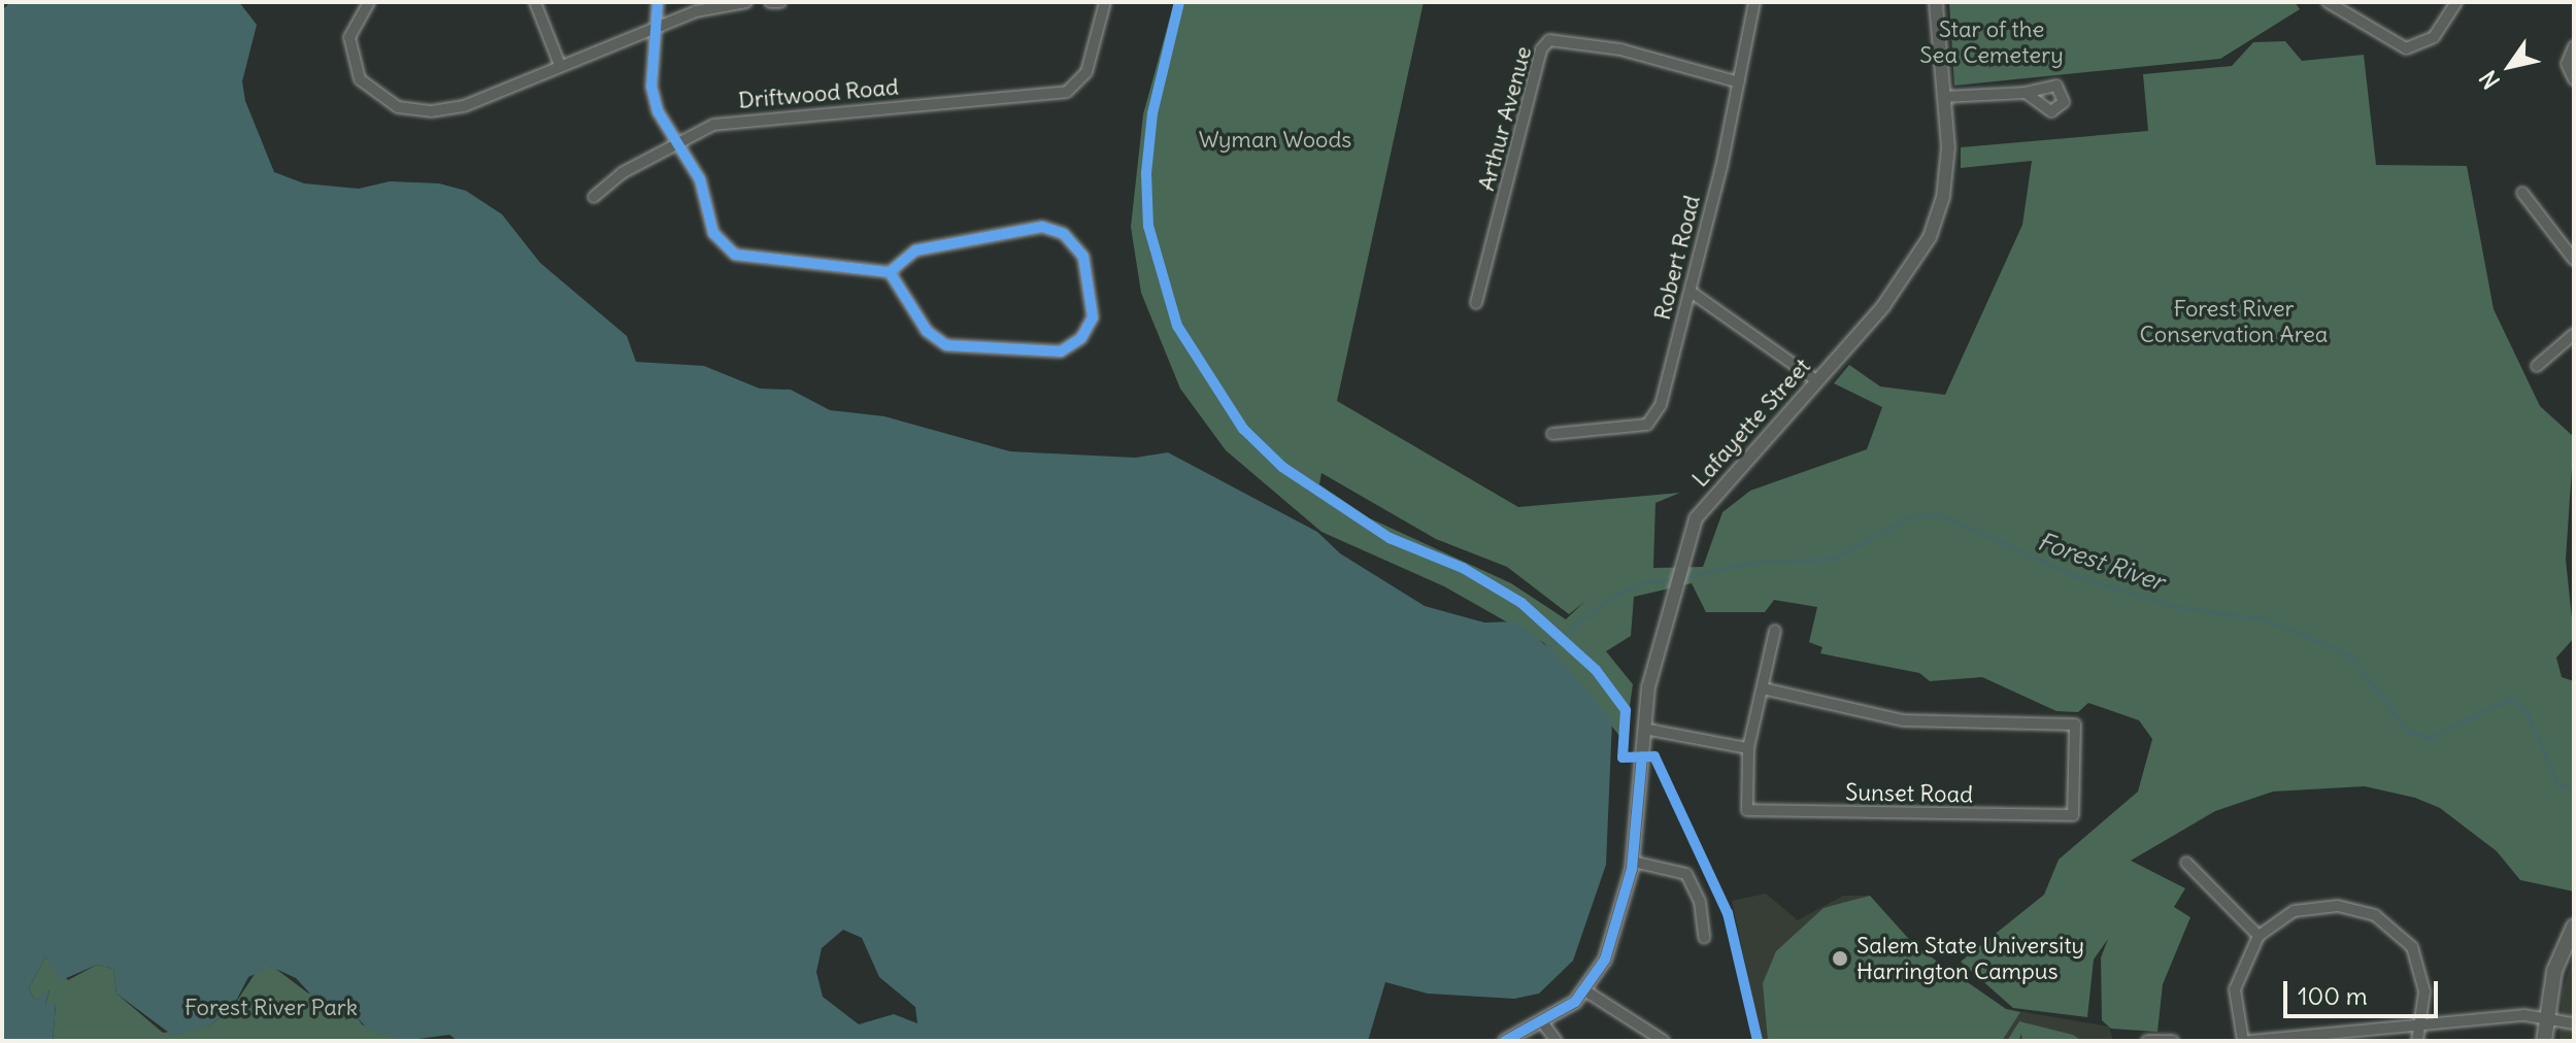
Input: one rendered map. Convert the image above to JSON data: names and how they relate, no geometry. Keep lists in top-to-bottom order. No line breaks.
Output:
{"streets":{"main road":["Lafayette Street"],"street":["Driftwood Road","Arthur Avenue","Robert Road","Sunset Road"]},"crossings":[["Arthur Avenue","Robert Road"]],"water":["Forest River"],"parks":["Star of the Sea Cemetery","Wyman Woods","Forest River Conservation Area","Forest River Park"],"places":["Salem State University Harrington Campus"],"scale_bar":"100 m","north":"bottom left"}
